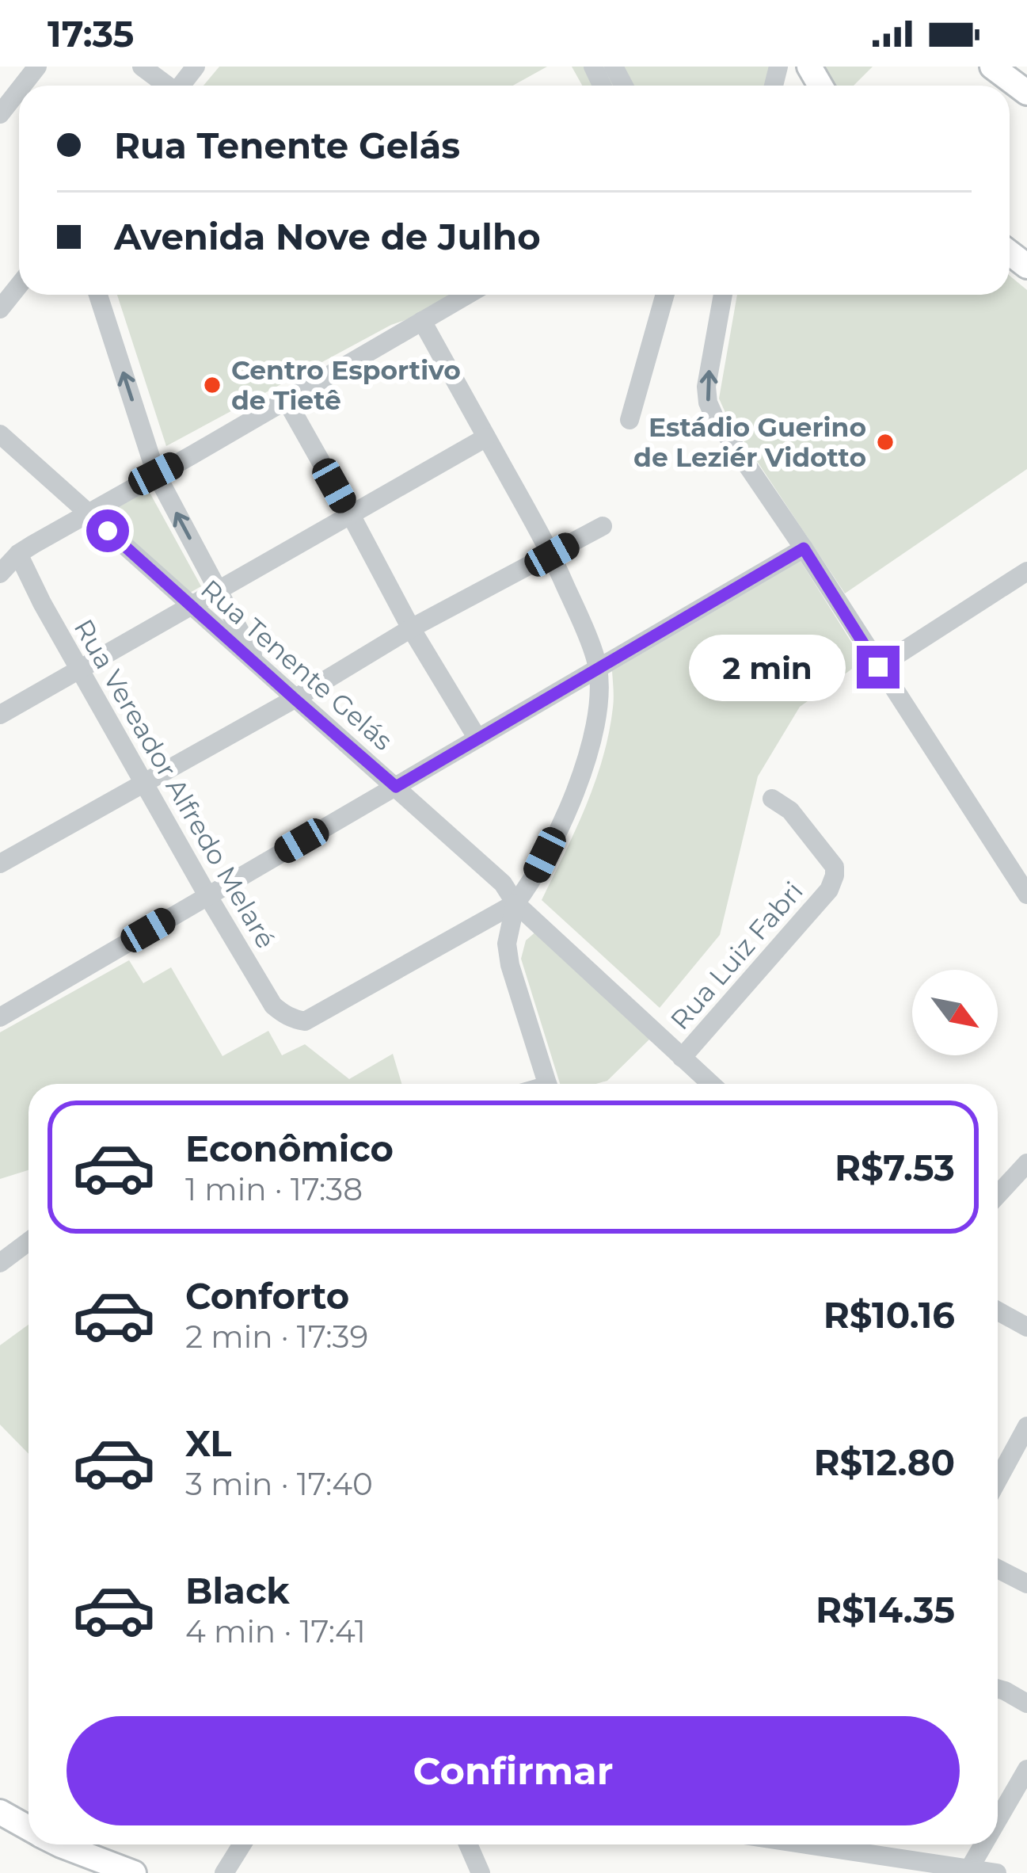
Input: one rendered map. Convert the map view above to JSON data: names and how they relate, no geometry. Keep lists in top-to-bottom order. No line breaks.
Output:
{"streets":{"street":["Rua Tenente Gelás","Rua Vereador Alfredo Melaré","Rua Luiz Fabri"]},"crossings":[["Rua Tenente Gelás","Rua Vereador Alfredo Melaré"],["Rua Tenente Gelás","Rua Luiz Fabri"]],"places":["Centro Esportivo de Tietê","Estádio Guerino de Leziér Vidotto"],"north":"bottom right","page":{"status":"17:35","banner":["Rua Tenente Gelás","Avenida Nove de Julho"],"bubble":"2 min","list":[{"name":"Econômico","note":"1 min · 17:38","value":"R$7.53"},{"name":"Conforto","note":"2 min · 17:39","value":"R$10.16"},{"name":"XL","note":"3 min · 17:40","value":"R$12.80"},{"name":"Black","note":"4 min · 17:41","value":"R$14.35"}],"buttons":"Confirmar"}}
